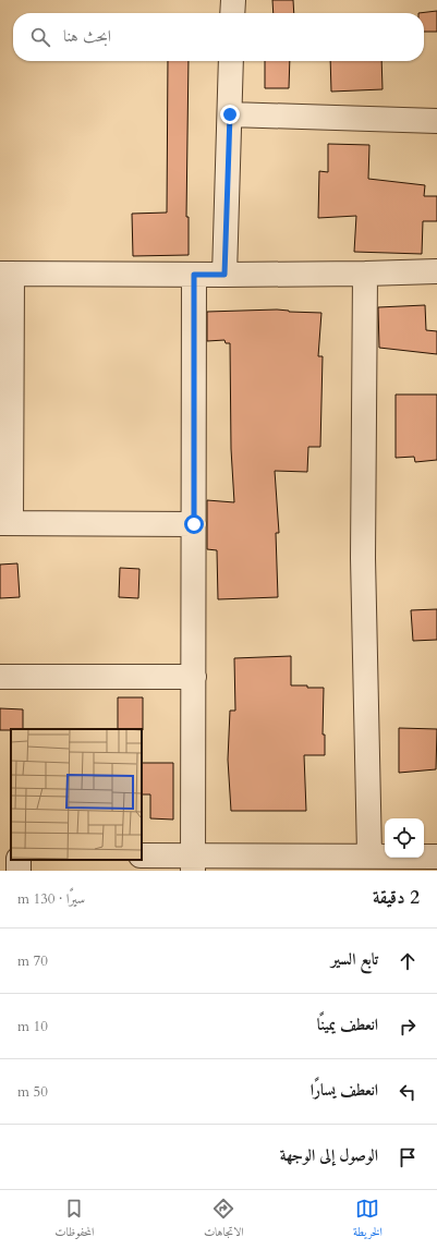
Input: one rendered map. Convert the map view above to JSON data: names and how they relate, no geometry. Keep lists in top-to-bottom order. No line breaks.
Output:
{"page":{"search":"ابحث هنا","heading":["2 دقيقة","سيرًا · 130 m"],"list":[["تابع السير","70 m"],["انعطف يمينًا","10 m"],["انعطف يسارًا","50 m"],"الوصول إلى الوجهة"],"nav":["الخريطة","الاتجاهات","المحفوظات"]}}
